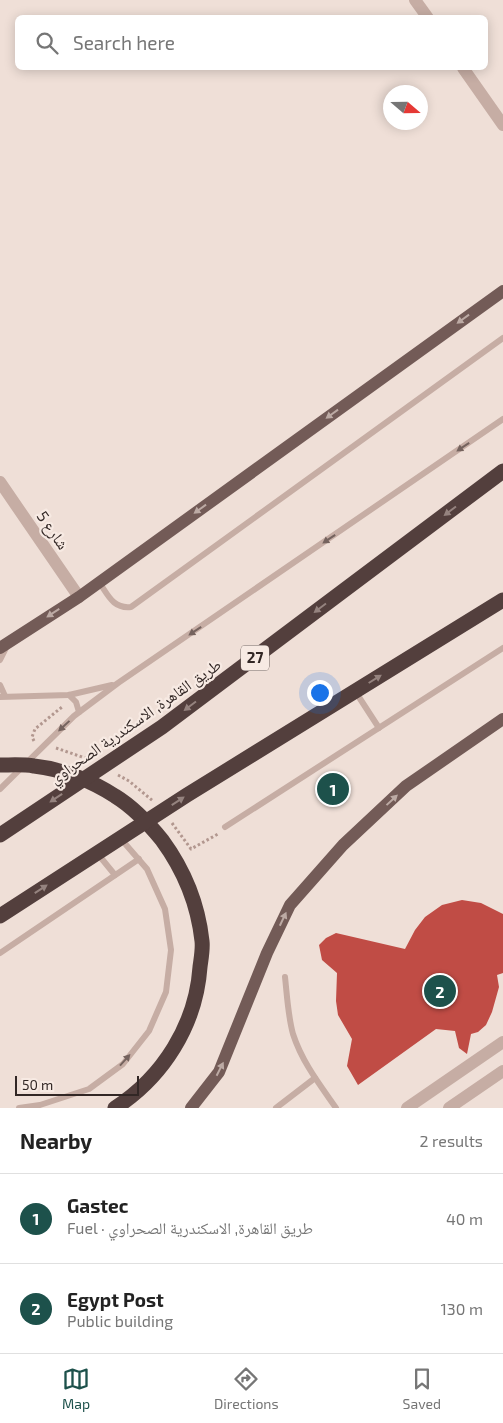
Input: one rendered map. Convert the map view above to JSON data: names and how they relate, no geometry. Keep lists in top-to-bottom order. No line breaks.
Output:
{"streets":{"highway":["27","طريق القاهرة, الاسكندرية الصحراوي"],"street":["شارع 5"]},"scale_bar":"50 m","north":"right","page":{"search":"Search here","pins":["1","2"],"scale":"50 m","heading":["Nearby","2 results"],"list":[{"mark":"1","name":"Gastec","note":"Fuel · طريق القاهرة, الاسكندرية الصحراوي","value":"40 m"},{"mark":"2","name":"Egypt Post","note":"Public building","value":"130 m"}],"nav":["Map","Directions","Saved"]}}
